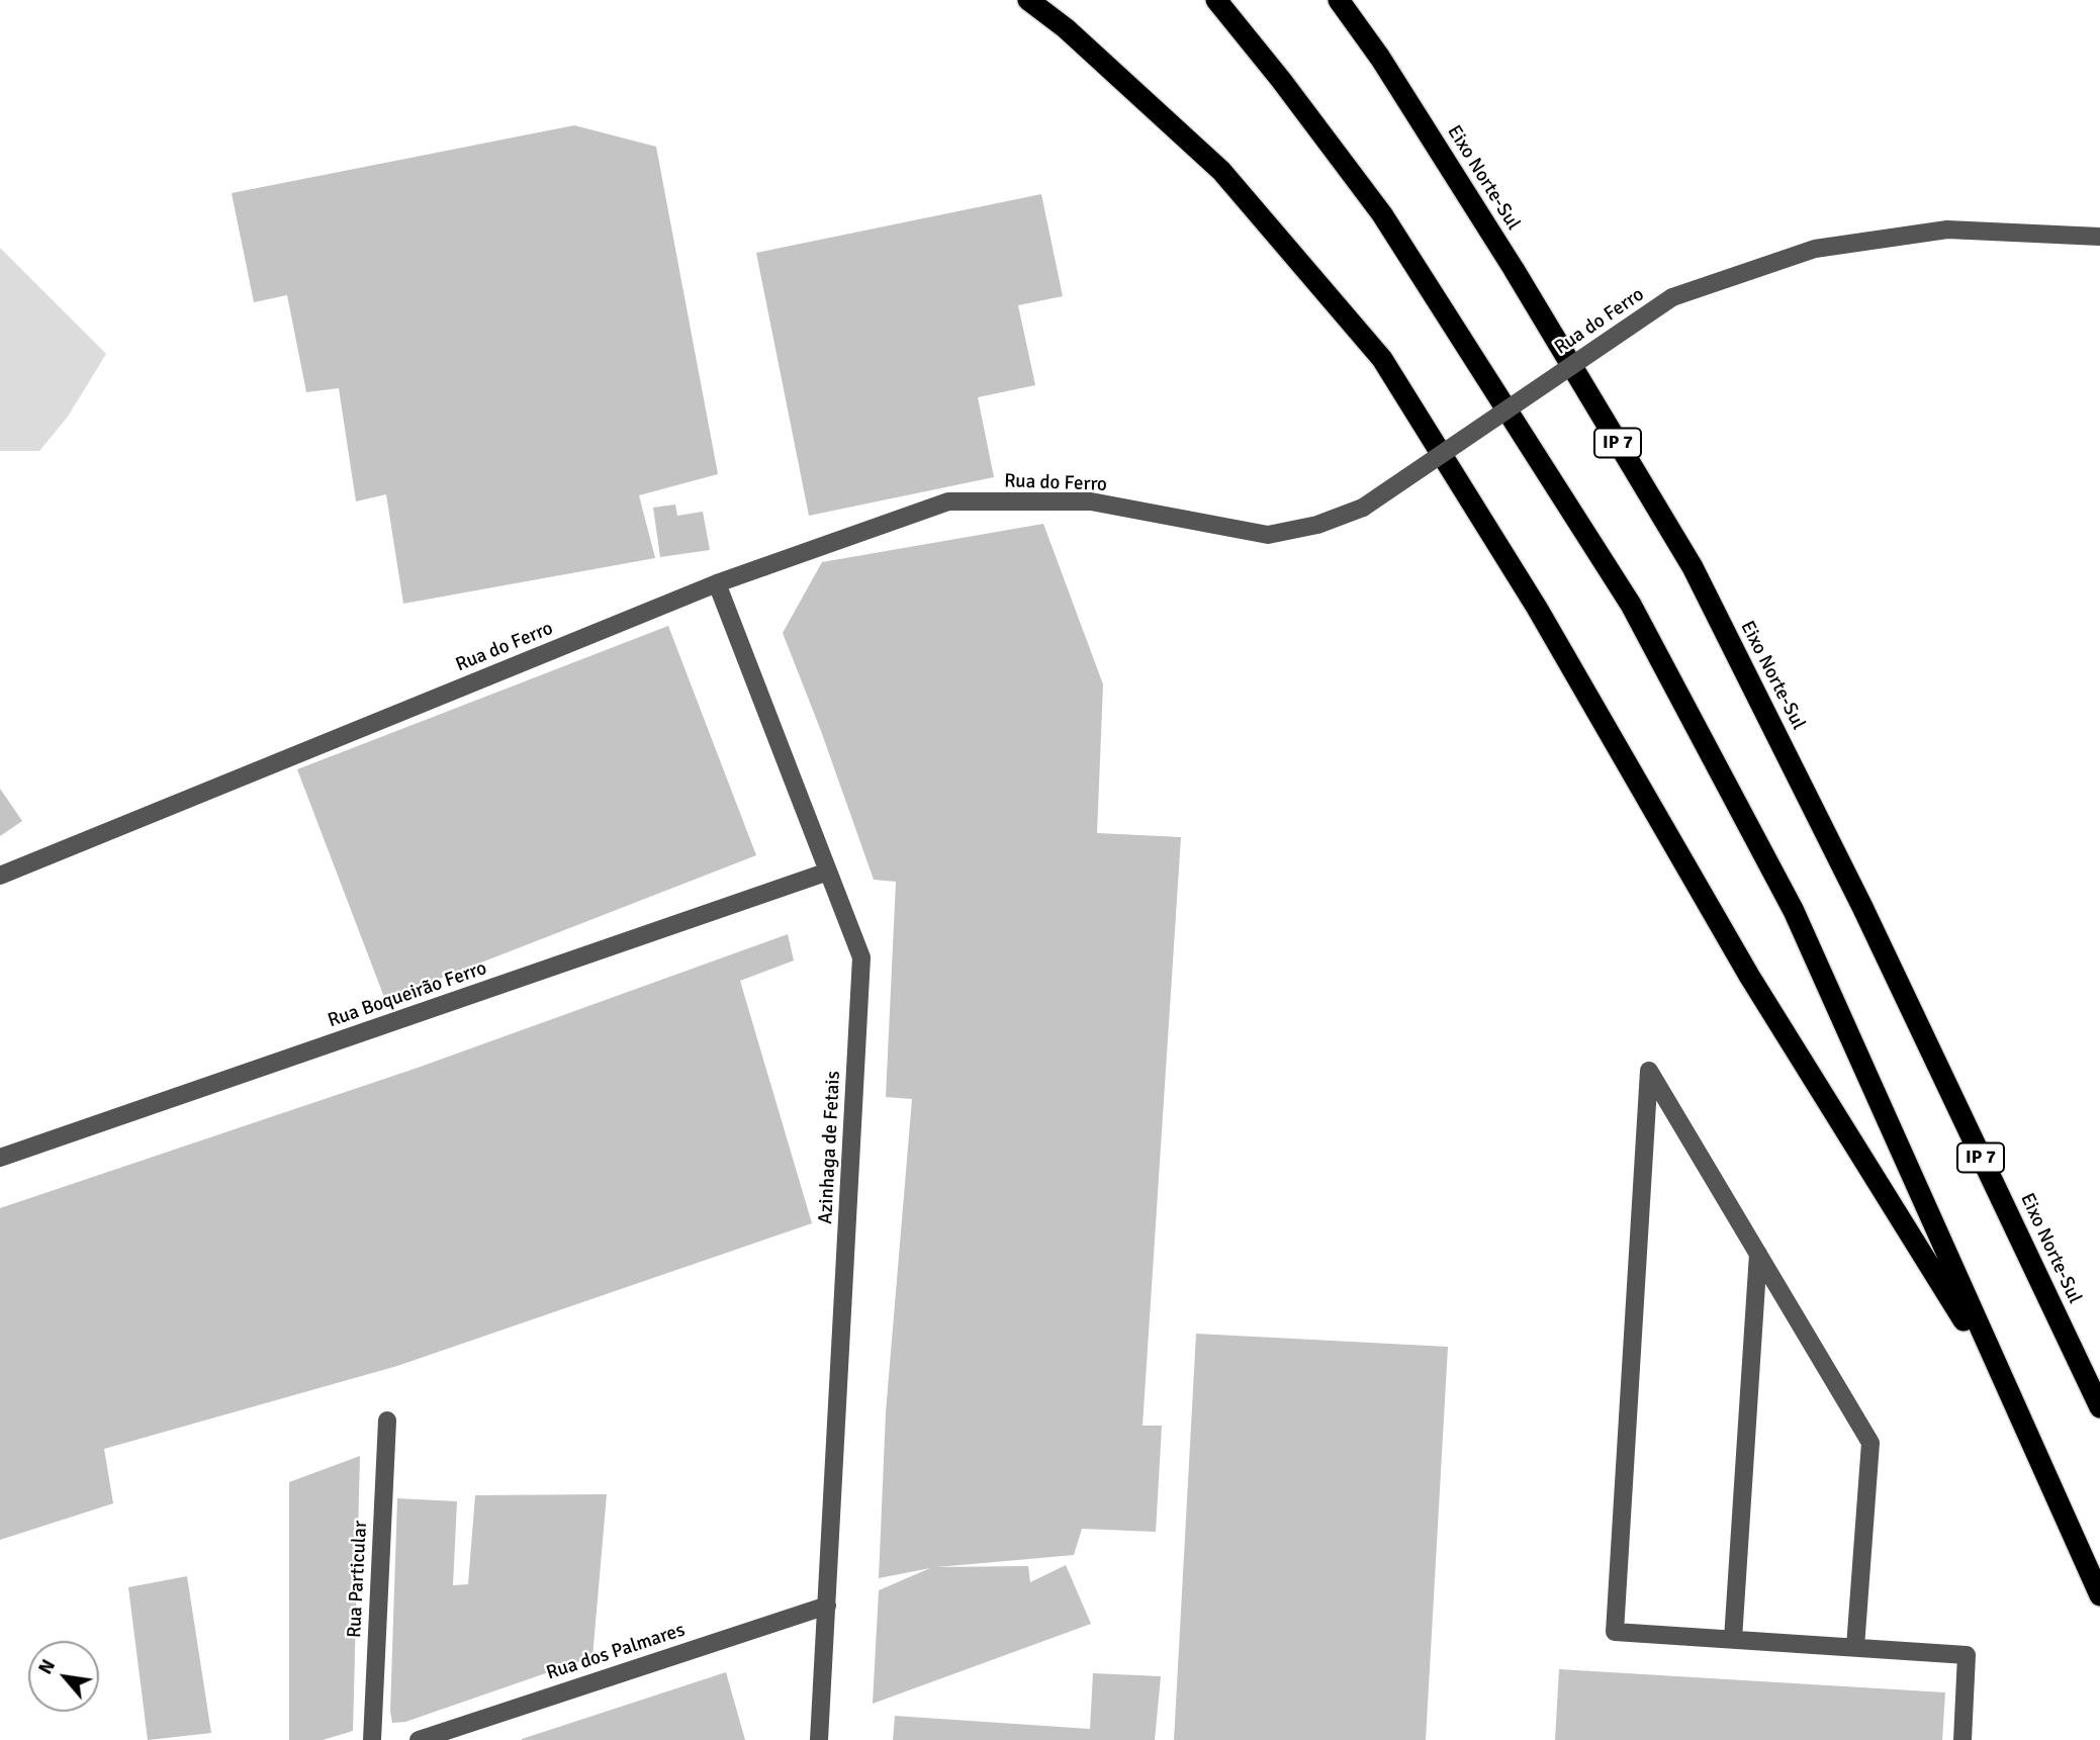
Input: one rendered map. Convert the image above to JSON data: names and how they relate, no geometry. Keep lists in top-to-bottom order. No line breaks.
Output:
{"streets":{"highway":["Eixo Norte-Sul","IP 7"],"street":["Rua do Ferro","Rua Boqueirão Ferro","Azinhaga de Fetais","Rua Particular","Rua dos Palmares"]},"crossings":[["Rua do Ferro","Azinhaga de Fetais"],["Rua Boqueirão Ferro","Azinhaga de Fetais"],["Azinhaga de Fetais","Rua dos Palmares"]],"north":"top left"}
